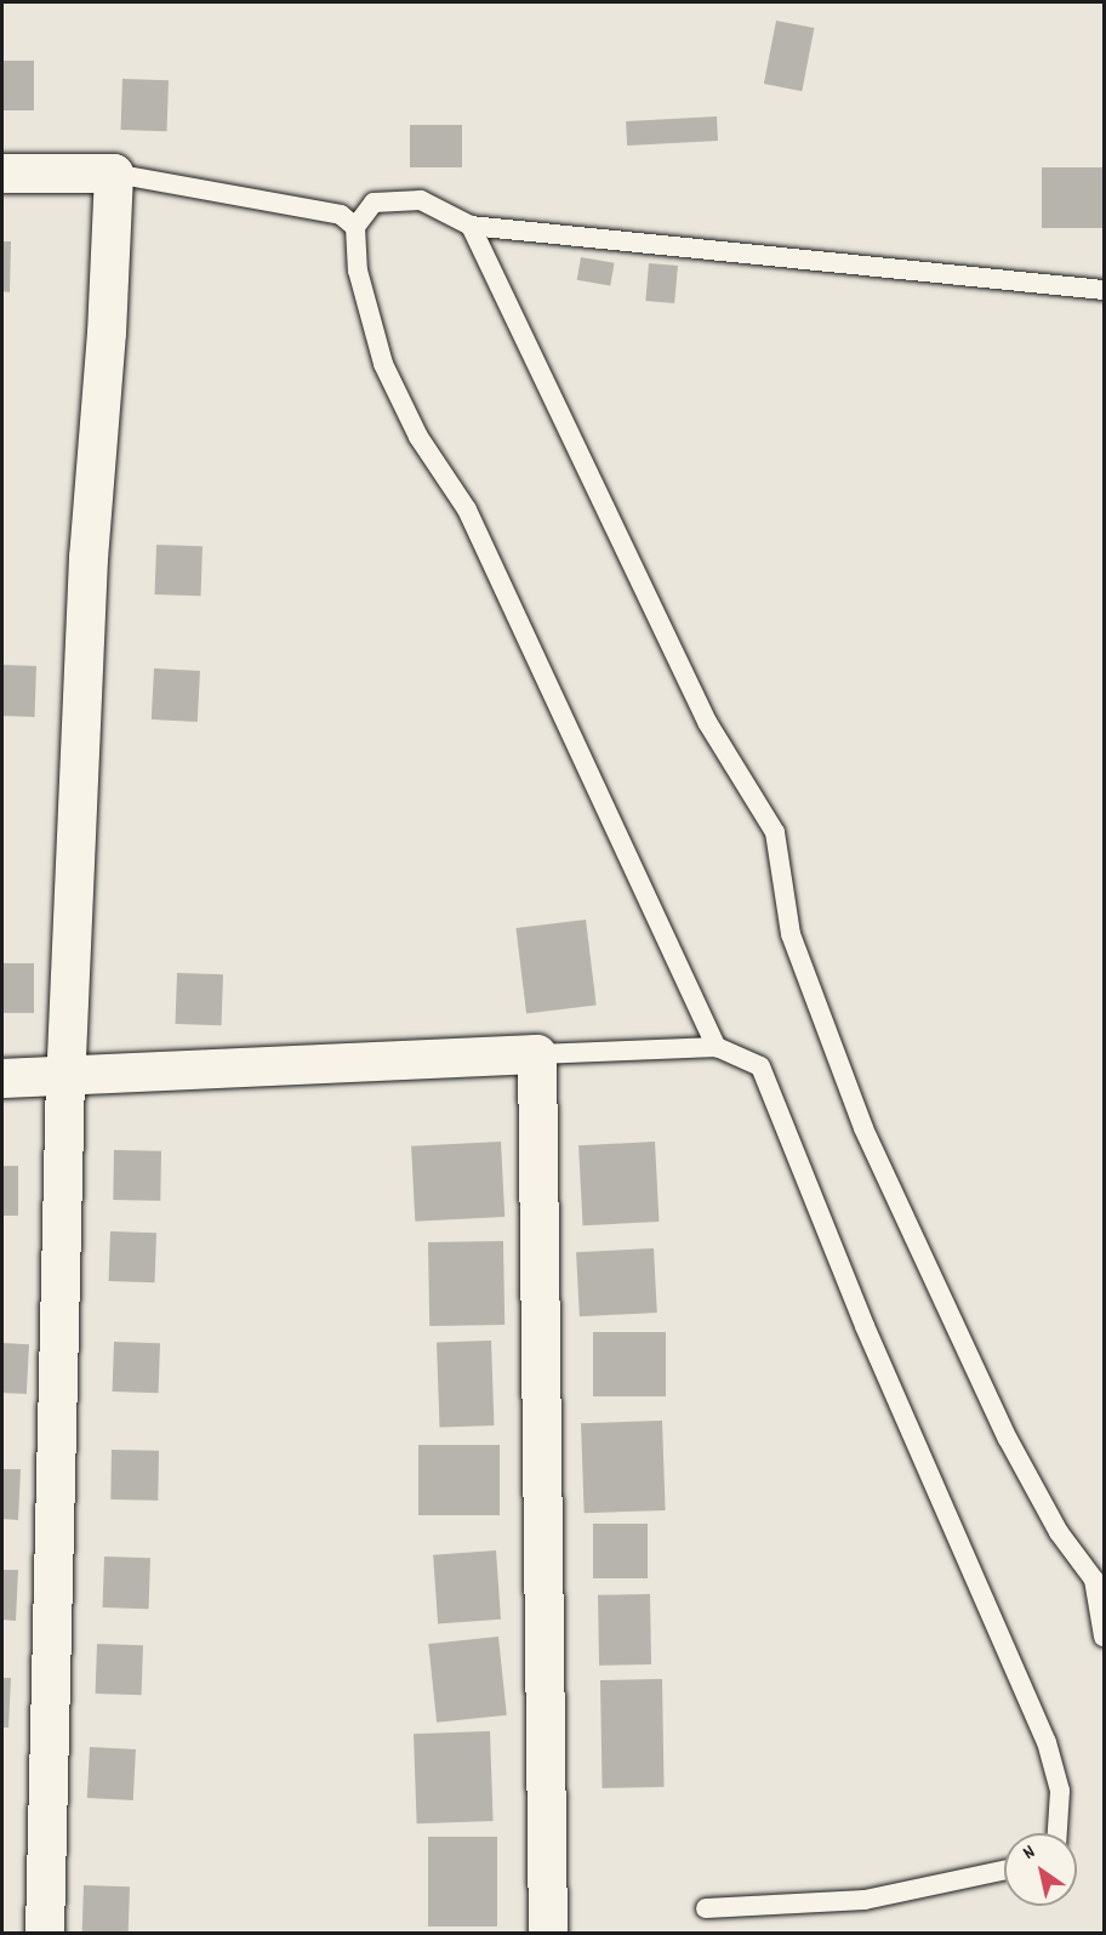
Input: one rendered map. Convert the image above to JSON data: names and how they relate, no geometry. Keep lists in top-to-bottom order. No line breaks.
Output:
{"north":"top left"}
